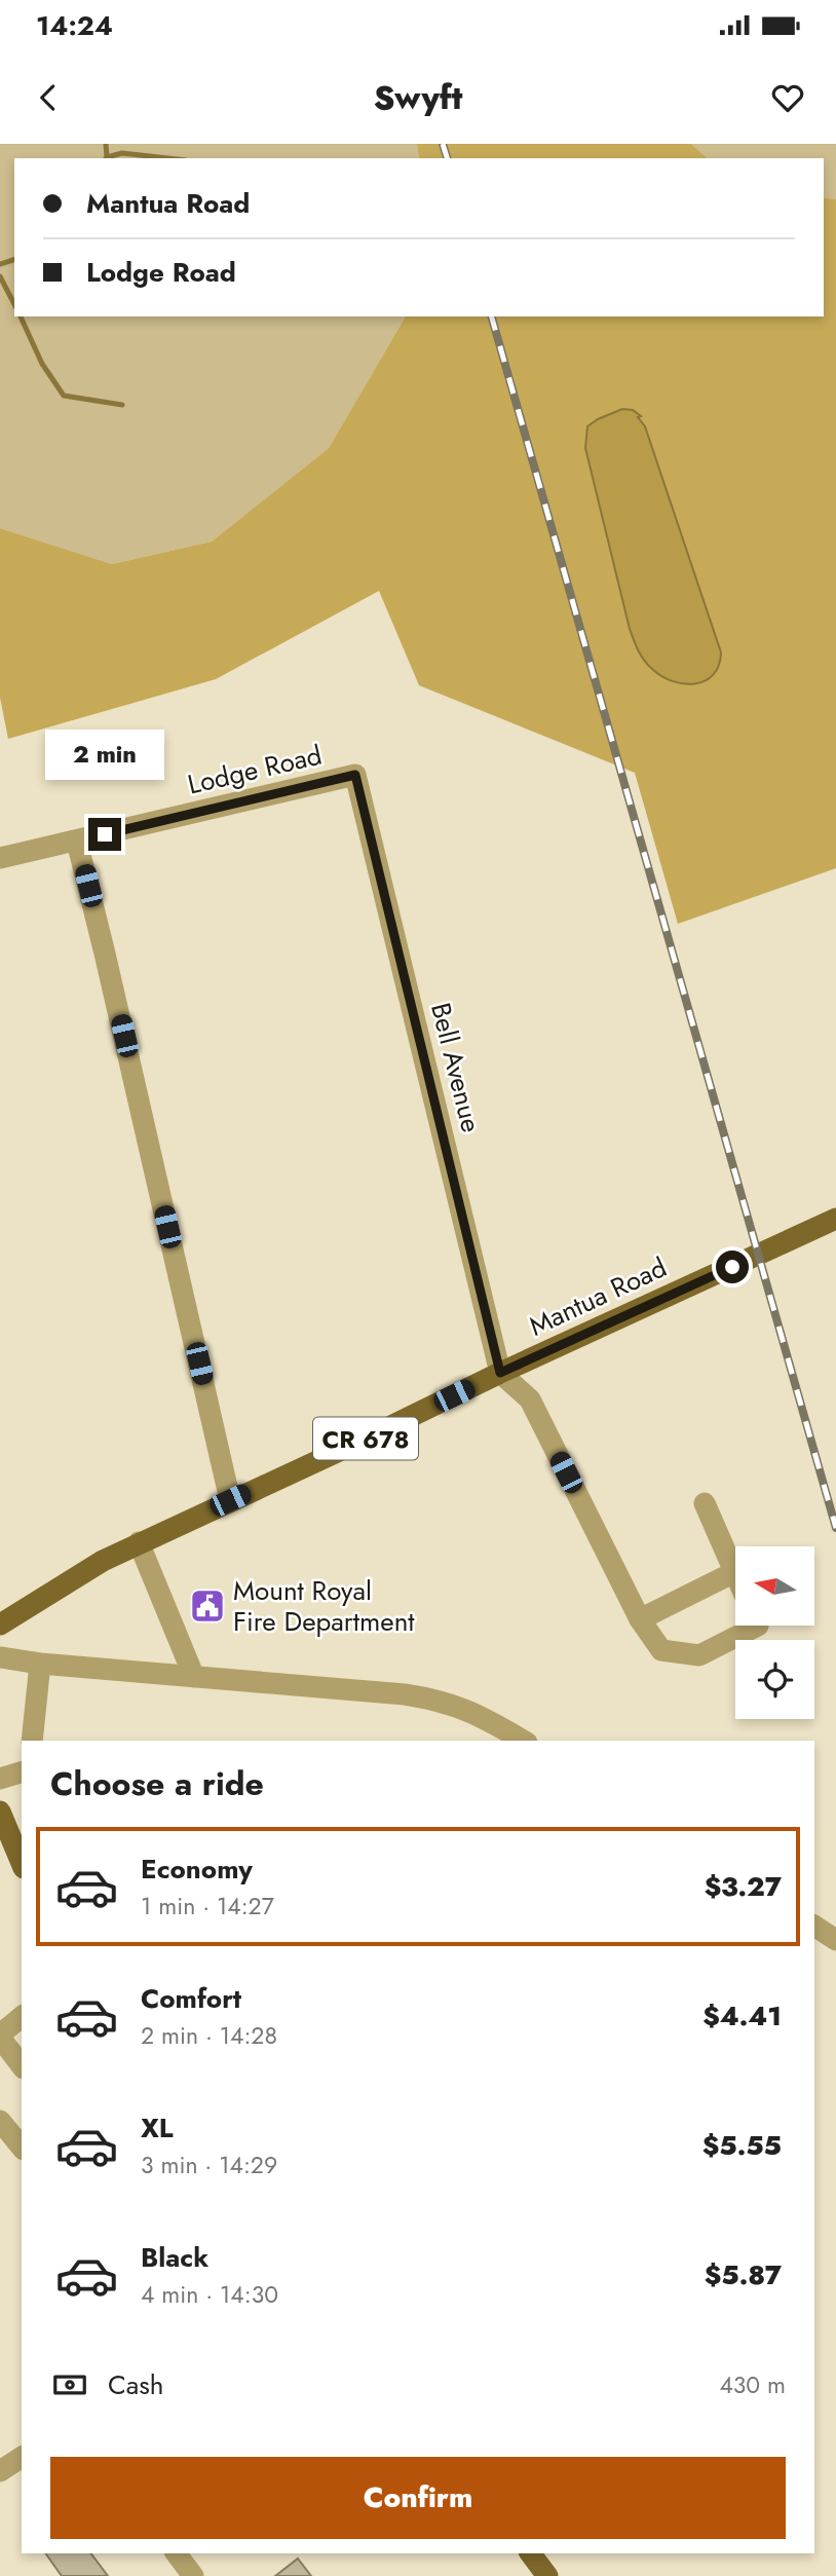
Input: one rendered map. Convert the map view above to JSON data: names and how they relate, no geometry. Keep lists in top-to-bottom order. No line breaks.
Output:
{"streets":{"main road":["Mantua Road","CR 678"],"street":["Lodge Road","Bell Avenue"]},"crossings":[["Lodge Road","Bell Avenue"],["Bell Avenue","Mantua Road"]],"places":{"public building":["Mount Royal Fire Department"]},"north":"left","page":{"status":"14:24","header":"Swyft","banner":["Mantua Road","Lodge Road"],"bubble":"2 min","heading":"Choose a ride","list":[{"name":"Economy","note":"1 min · 14:27","value":"$3.27"},{"name":"Comfort","note":"2 min · 14:28","value":"$4.41"},{"name":"XL","note":"3 min · 14:29","value":"$5.55"},{"name":"Black","note":"4 min · 14:30","value":"$5.87"}],"pay":["Cash","430 m"],"buttons":"Confirm"}}
